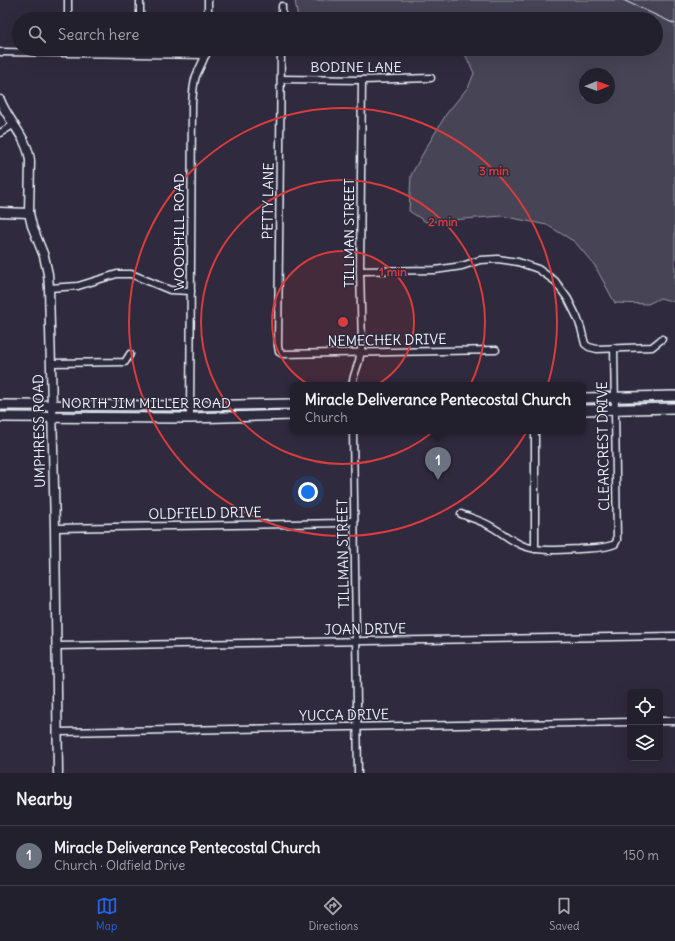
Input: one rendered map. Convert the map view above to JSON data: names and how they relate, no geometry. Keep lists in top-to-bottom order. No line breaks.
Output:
{"streets":{"main road":["NORTH JIM MILLER ROAD"],"street":["BODINE LANE","PETTY LANE","WOODHILL ROAD","TILLMAN STREET","NEMECHEK DRIVE","UMPHRESS ROAD","CLEARCREST DRIVE","OLDFIELD DRIVE","JOAN DRIVE","YUCCA DRIVE"]},"crossings":[["BODINE LANE","PETTY LANE"],["BODINE LANE","TILLMAN STREET"],["PETTY LANE","NEMECHEK DRIVE"],["WOODHILL ROAD","NORTH JIM MILLER ROAD"],["TILLMAN STREET","NEMECHEK DRIVE"],["TILLMAN STREET","OLDFIELD DRIVE"],["TILLMAN STREET","JOAN DRIVE"],["TILLMAN STREET","YUCCA DRIVE"],["NORTH JIM MILLER ROAD","UMPHRESS ROAD"],["UMPHRESS ROAD","OLDFIELD DRIVE"],["UMPHRESS ROAD","JOAN DRIVE"],["UMPHRESS ROAD","YUCCA DRIVE"]],"north":"right","page":{"search":"Search here","popup":["Miracle Deliverance Pentecostal Church","Church"],"pins":"1","heading":"Nearby","list":[{"mark":"1","name":"Miracle Deliverance Pentecostal Church","note":"Church · Oldfield Drive","value":"150 m"}],"nav":["Map","Directions","Saved"]},"rings":["3 min","2 min","1 min"]}
